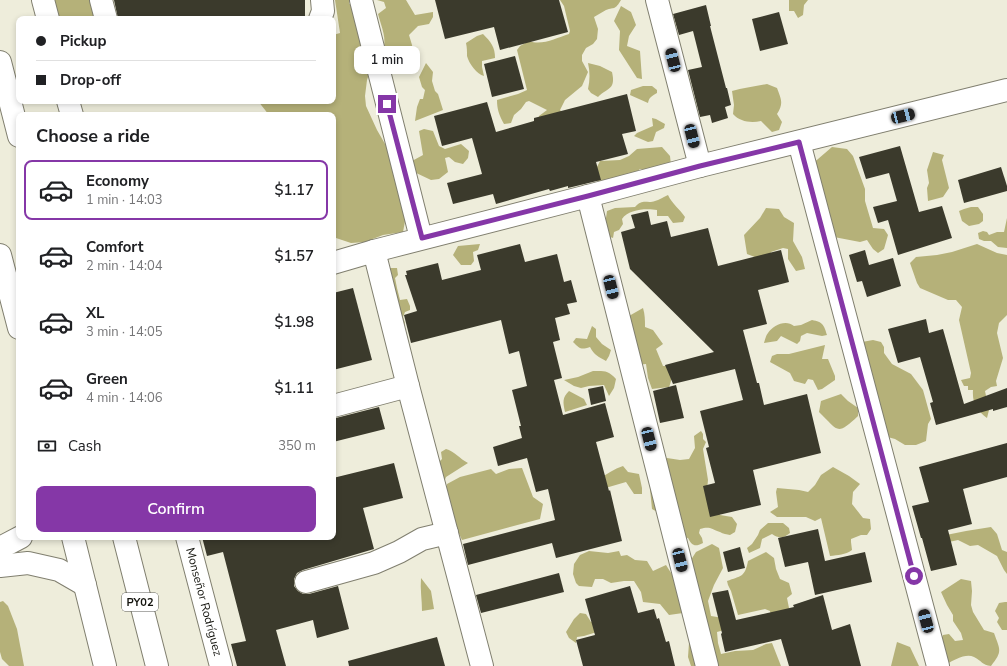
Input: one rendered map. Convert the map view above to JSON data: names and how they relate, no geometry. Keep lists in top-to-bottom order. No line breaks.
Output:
{"streets":{"main road":["Monseñor Rodríguez","PY02"]},"page":{"banner":["Pickup","Drop-off"],"bubble":"1 min","heading":"Choose a ride","list":[{"name":"Economy","note":"1 min · 14:03","value":"$1.17"},{"name":"Comfort","note":"2 min · 14:04","value":"$1.57"},{"name":"XL","note":"3 min · 14:05","value":"$1.98"},{"name":"Green","note":"4 min · 14:06","value":"$1.11"}],"pay":["Cash","350 m"],"buttons":"Confirm"}}
